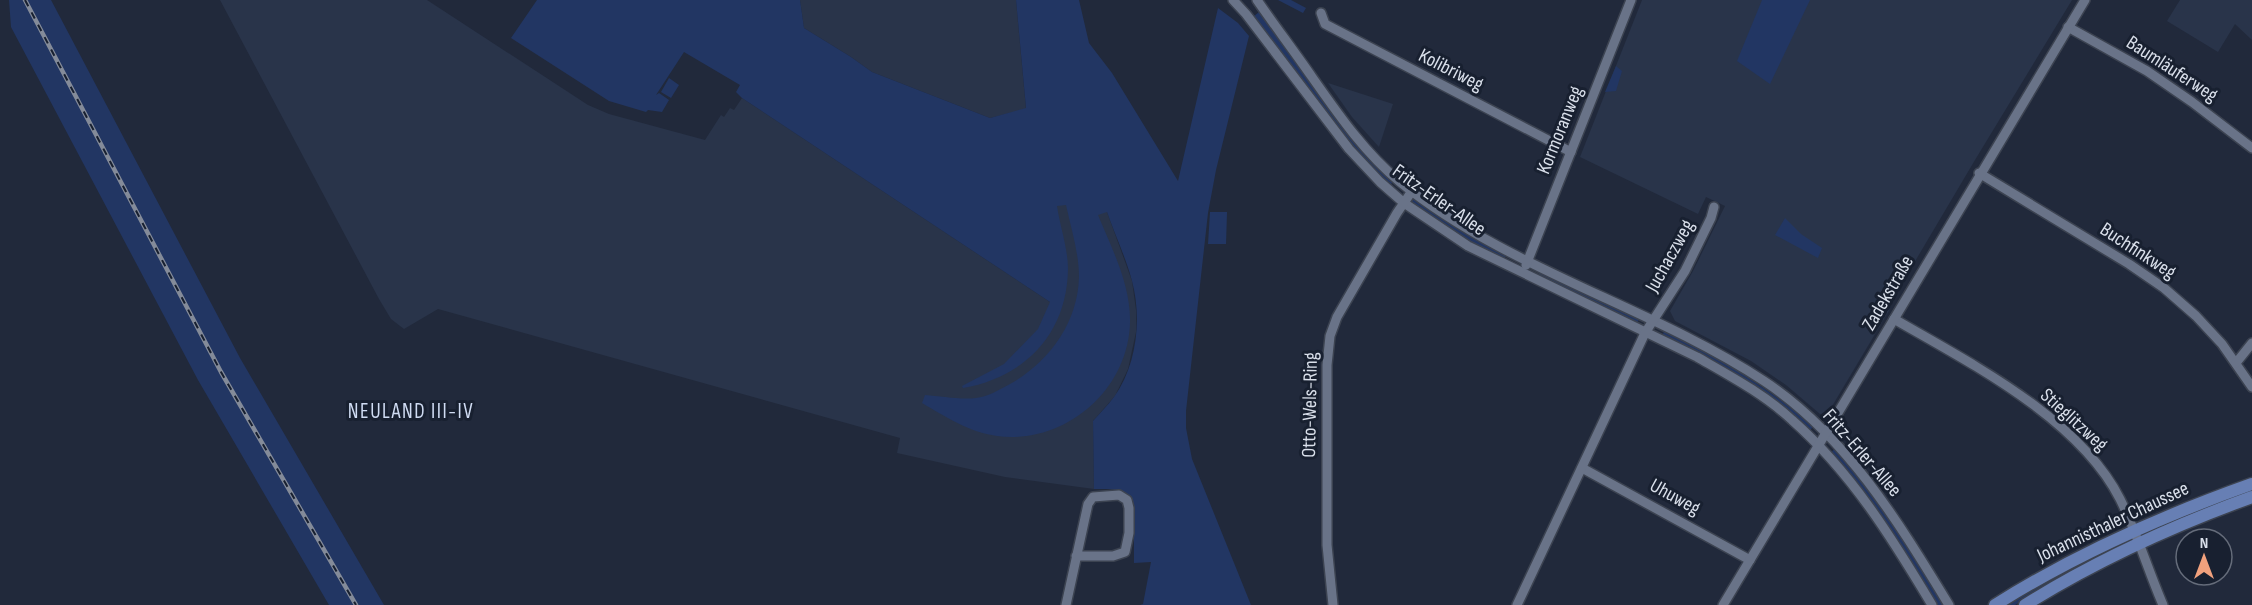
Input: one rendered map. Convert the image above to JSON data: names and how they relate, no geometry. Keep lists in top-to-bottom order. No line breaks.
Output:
{"streets":{"main road":["Johannisthaler Chaussee"],"street":["Baumläuferweg","Kolibriweg","Kormoranweg","Fritz-Erler-Allee","Buchfinkweg","Juchaczweg","Zadekstraße","Otto-Wels-Ring","Stieglitzweg","Uhuweg"]},"crossings":[["Baumläuferweg","Zadekstraße"],["Kolibriweg","Kormoranweg"],["Kormoranweg","Fritz-Erler-Allee"],["Fritz-Erler-Allee","Juchaczweg"],["Fritz-Erler-Allee","Zadekstraße"],["Fritz-Erler-Allee","Otto-Wels-Ring"],["Buchfinkweg","Zadekstraße"],["Zadekstraße","Stieglitzweg"],["Zadekstraße","Uhuweg"],["Stieglitzweg","Johannisthaler Chaussee"]],"districts":["NEULAND III-IV"],"north":"top"}
